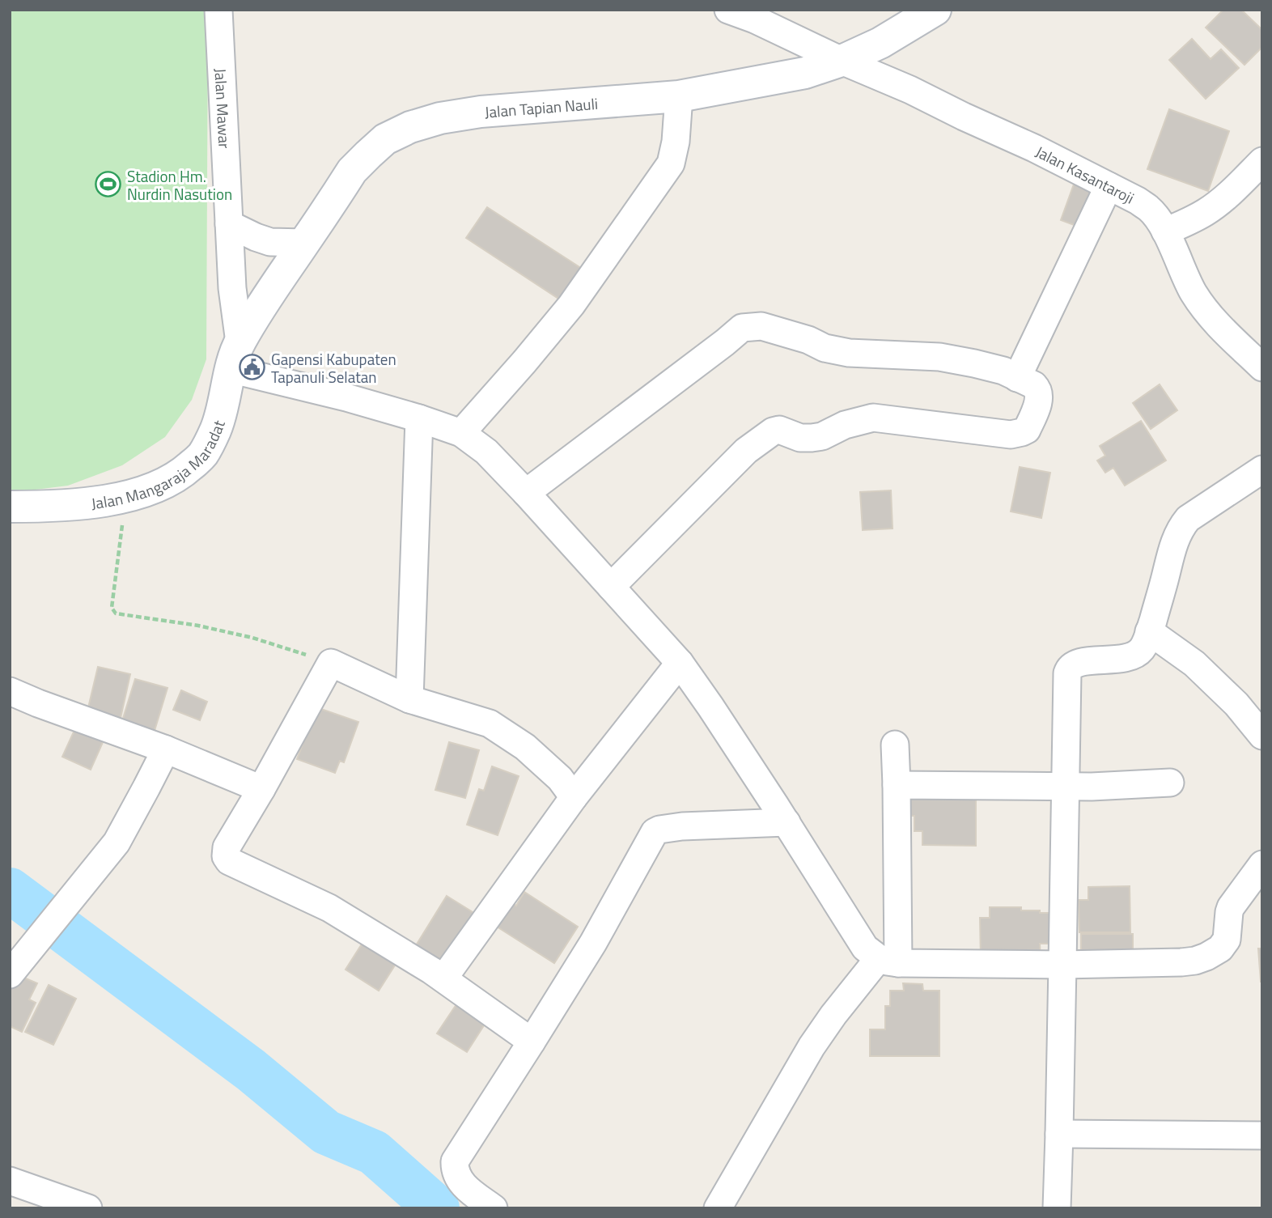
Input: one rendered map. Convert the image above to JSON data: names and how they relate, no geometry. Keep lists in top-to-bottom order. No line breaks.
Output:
{"streets":{"main road":["Jalan Tapian Nauli","Jalan Mangaraja Maradat"],"street":["Jalan Mawar","Jalan Kasantaroji"]},"crossings":[["Jalan Tapian Nauli","Jalan Mawar"],["Jalan Tapian Nauli","Jalan Kasantaroji"],["Jalan Tapian Nauli","Jalan Mangaraja Maradat"],["Jalan Mawar","Jalan Mangaraja Maradat"]],"places":{"sports":["Stadion Hm. Nurdin Nasution"],"public building":["Gapensi Kabupaten Tapanuli Selatan"]}}
